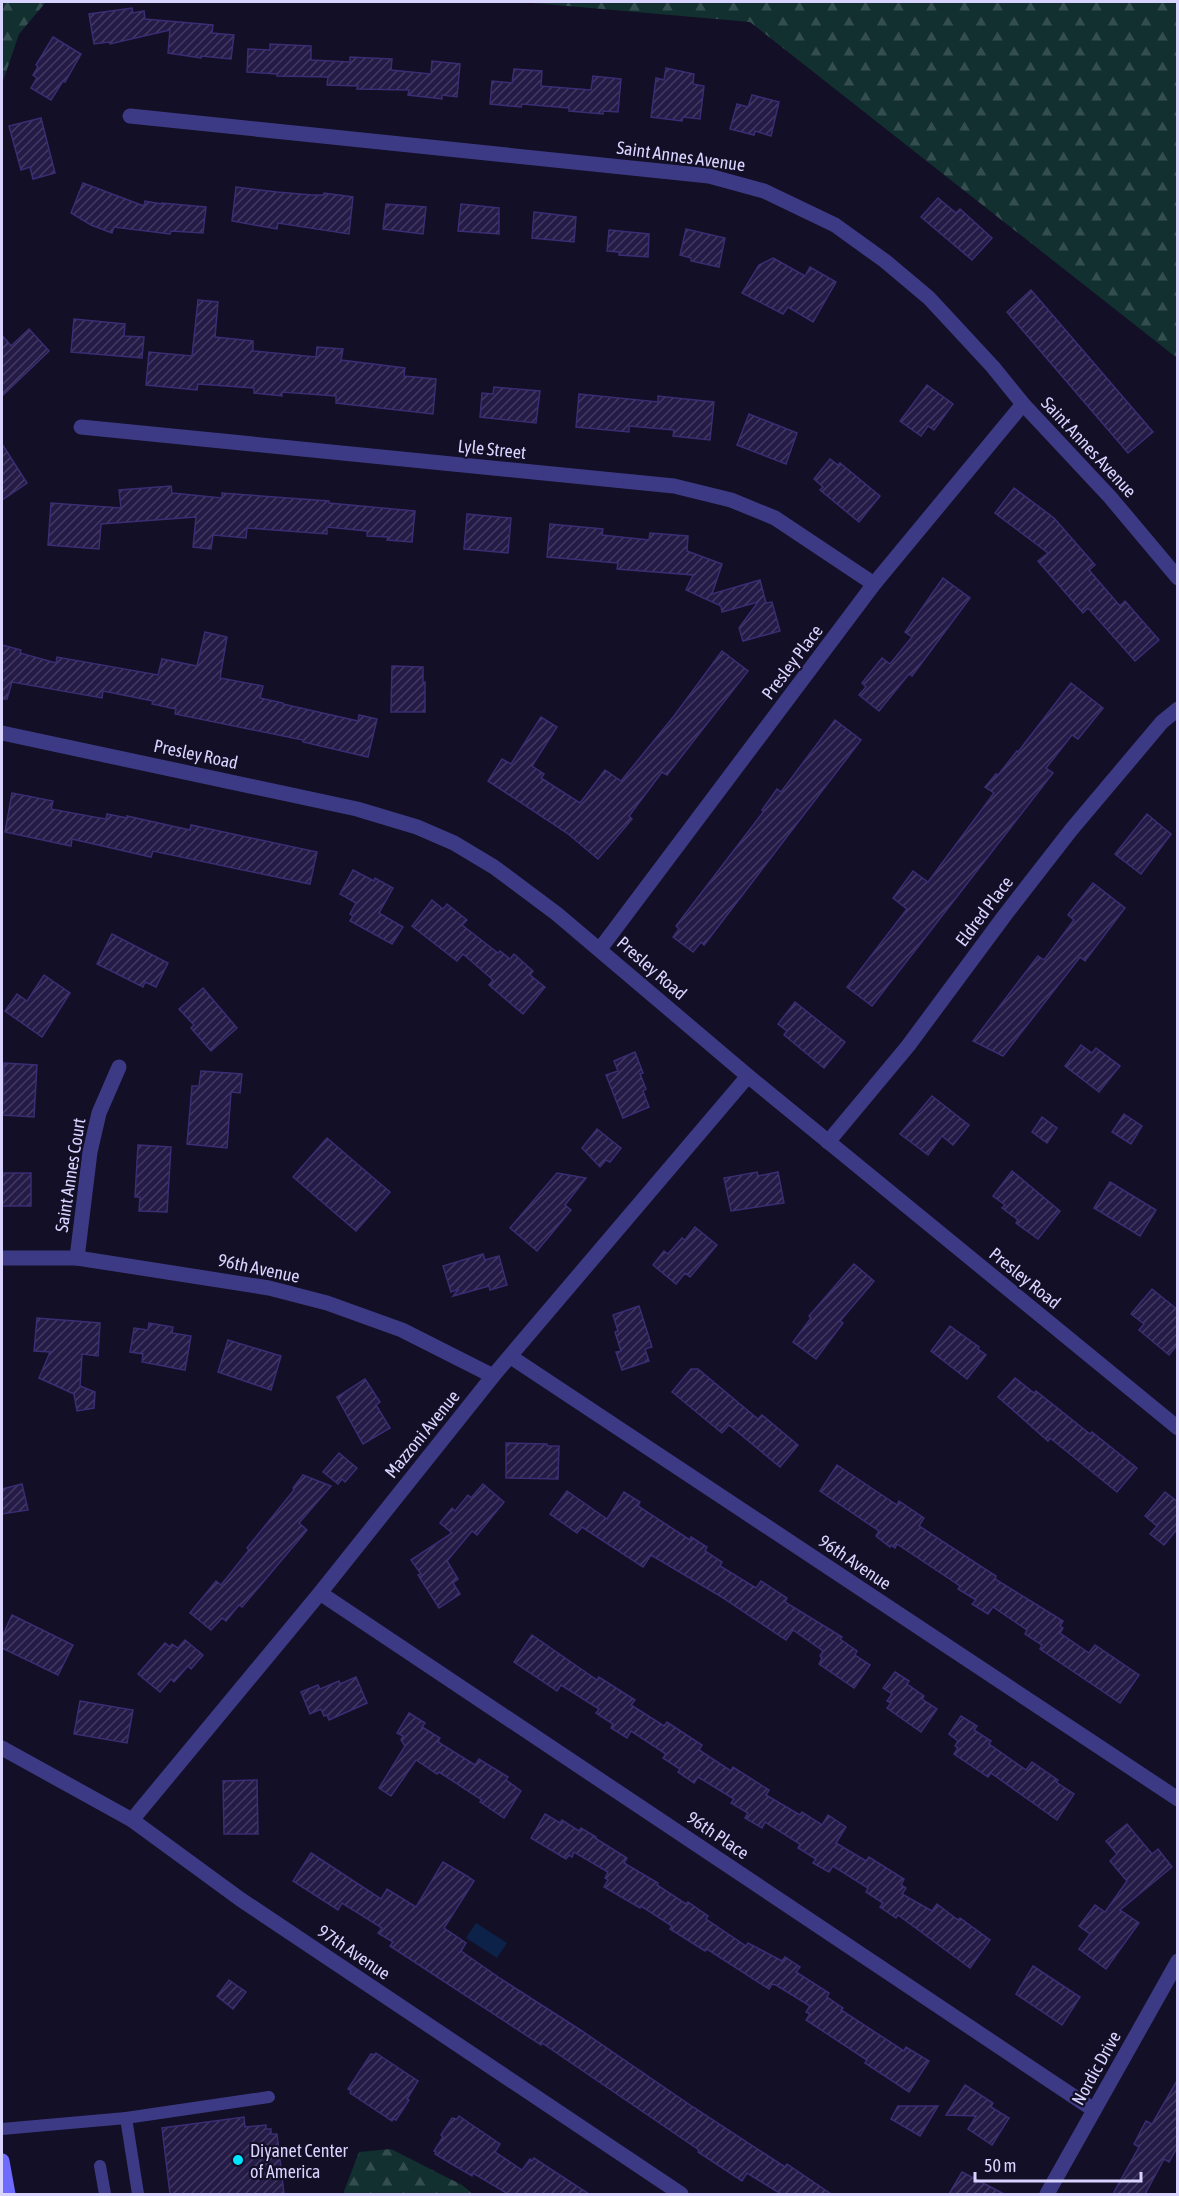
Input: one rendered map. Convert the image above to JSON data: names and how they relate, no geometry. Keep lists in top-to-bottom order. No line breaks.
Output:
{"streets":{"street":["Saint Annes Avenue","Lyle Street","Presley Place","Presley Road","Eldred Place","Saint Annes Court","96th Avenue","Mazzoni Avenue","96th Place","97th Avenue","Nordic Drive"]},"crossings":[["Saint Annes Avenue","Presley Place"],["Lyle Street","Presley Place"],["Presley Place","Presley Road"],["Presley Road","Eldred Place"],["Presley Road","Mazzoni Avenue"],["Saint Annes Court","96th Avenue"],["96th Avenue","Mazzoni Avenue"],["Mazzoni Avenue","96th Place"],["Mazzoni Avenue","97th Avenue"],["96th Place","Nordic Drive"]],"places":["Diyanet Center of America"],"scale_bar":"50 m"}
